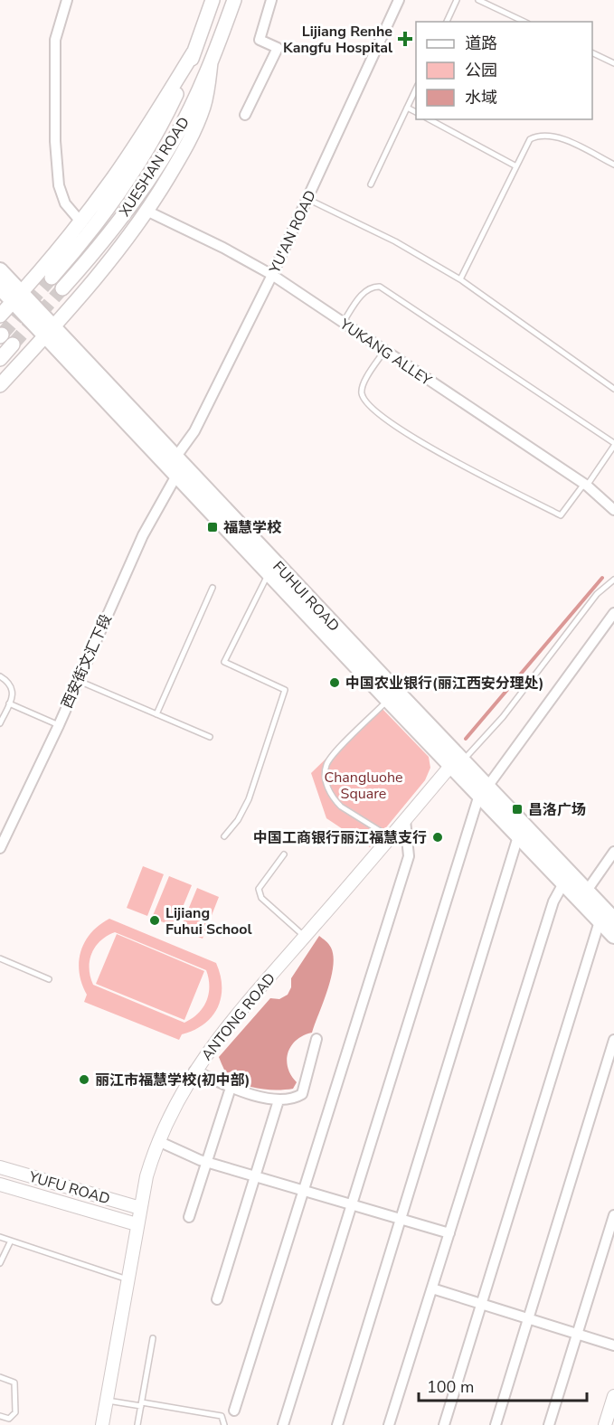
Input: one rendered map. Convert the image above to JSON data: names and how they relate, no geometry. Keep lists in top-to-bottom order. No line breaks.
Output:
{"streets":{"main road":["XUESHAN ROAD","FUHUI ROAD"],"street":["YU'AN ROAD","YUKANG ALLEY","西安街文汇下段","ANTONG ROAD","YUFU ROAD"]},"crossings":[["YU'AN ROAD","YUKANG ALLEY"],["YU'AN ROAD","FUHUI ROAD"],["FUHUI ROAD","西安街文汇下段"],["FUHUI ROAD","ANTONG ROAD"],["ANTONG ROAD","YUFU ROAD"]],"parks":["Changluohe Square"],"places":{"health":["Lijiang Renhe Kangfu Hospital"],"transit":["福慧学校","昌洛广场"],"other":["中国农业银行(丽江西安分理处)","中国工商银行丽江福慧支行","Lijiang Fuhui School","丽江市福慧学校(初中部)"]},"legend":["道路","公园","水域"],"scale_bar":"100 m"}
